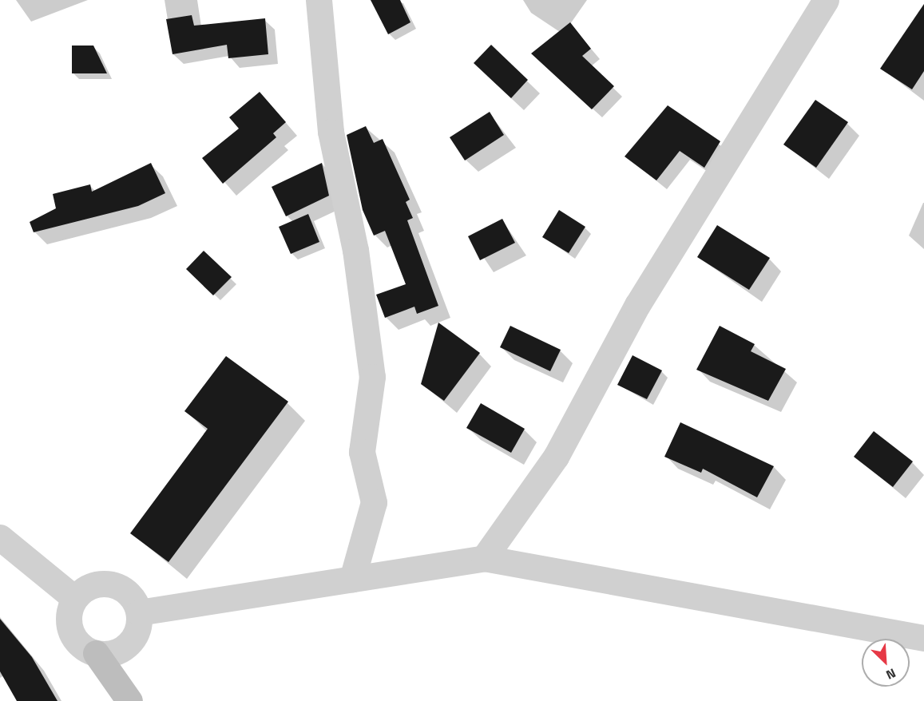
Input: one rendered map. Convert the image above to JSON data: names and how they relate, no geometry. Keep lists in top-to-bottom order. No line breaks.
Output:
{"north":"bottom right"}
